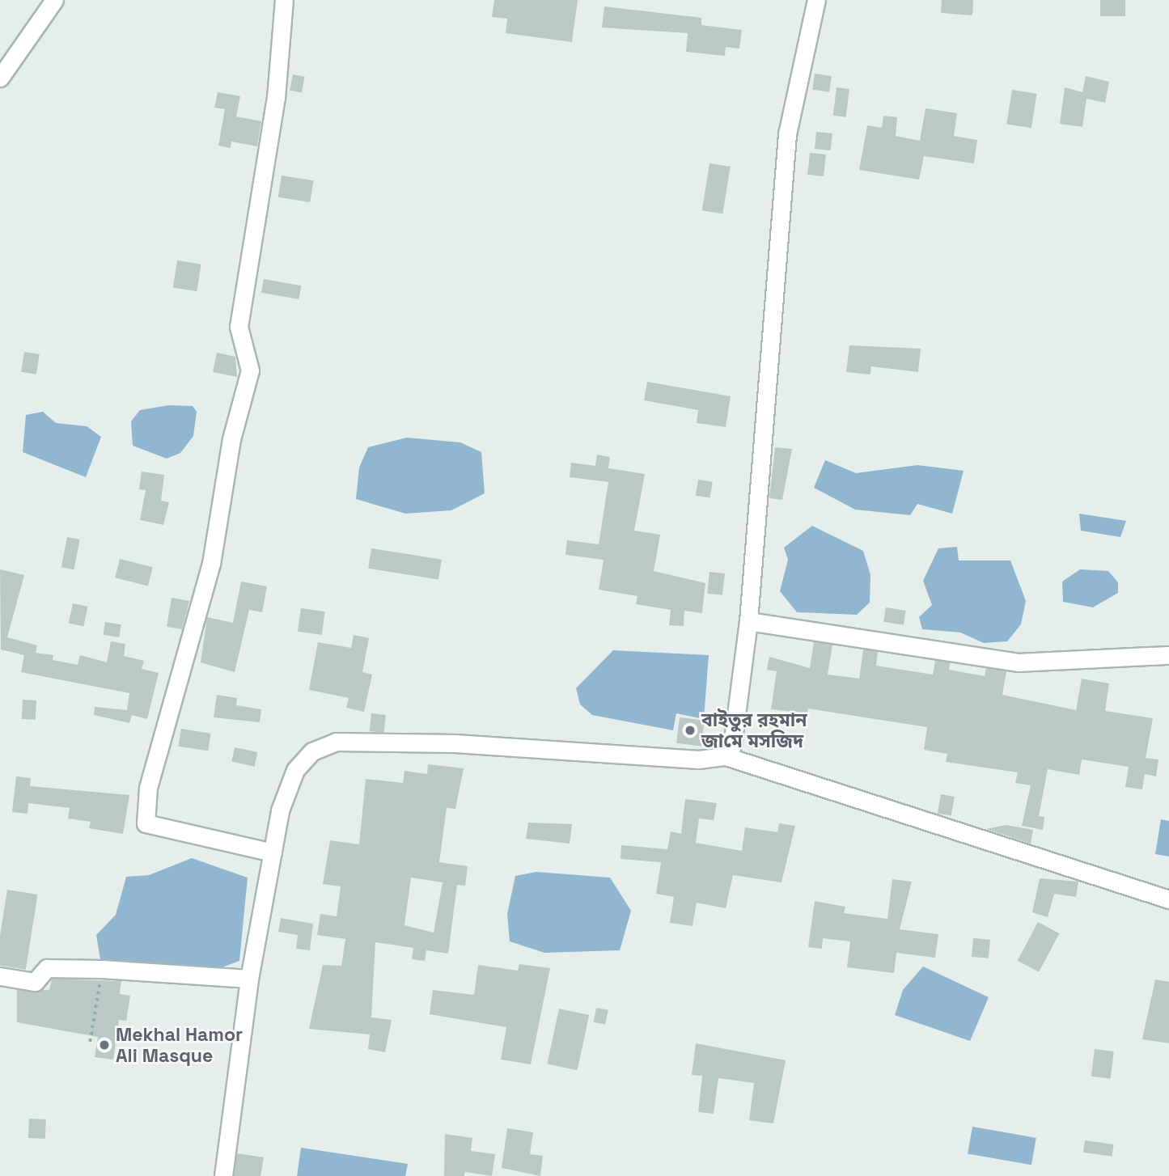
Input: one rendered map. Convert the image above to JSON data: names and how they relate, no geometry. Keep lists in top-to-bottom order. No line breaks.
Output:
{"places":["বাইতুর রহমান জা‌মে মস‌জিদ","Mekhal Hamor Ali Masque"]}
